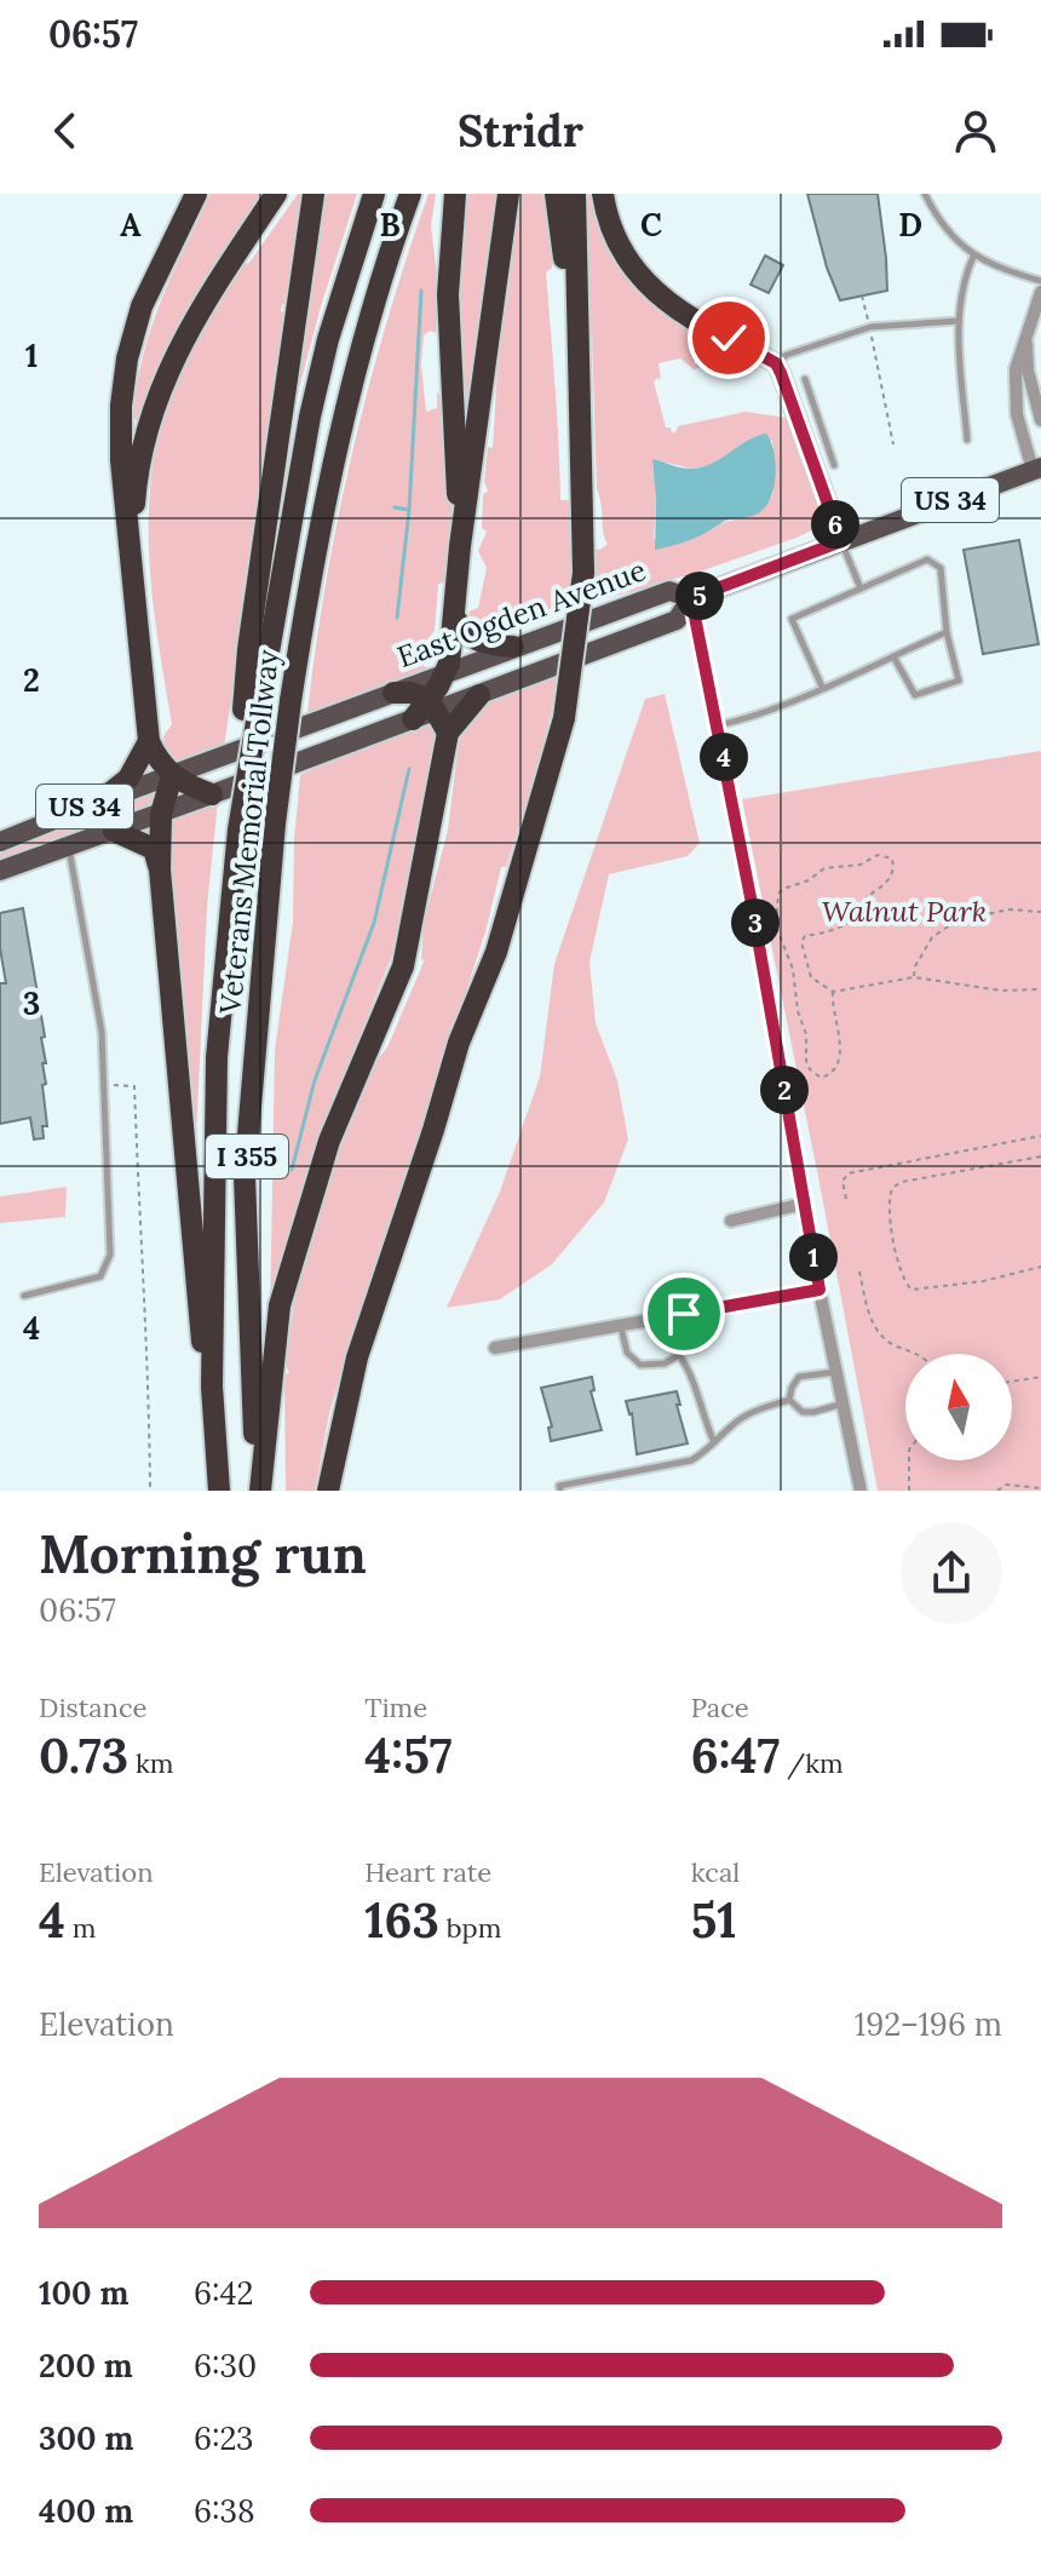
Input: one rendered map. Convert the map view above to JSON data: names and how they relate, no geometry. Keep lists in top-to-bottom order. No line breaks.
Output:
{"streets":{"highway":["Veterans Memorial Tollway","I 355"],"main road":["US 34","East Ogden Avenue"]},"crossings":[["US 34","East Ogden Avenue"]],"parks":["Walnut Park"],"north":"top","page":{"status":"06:57","header":"Stridr","pins":["6","5","4","3","2","1"],"heading":["Morning run","06:57"],"stats":[["Distance","0.73 km"],["Time","4:57"],["Pace","6:47 /km"],["Elevation","4 m"],["Heart rate","163 bpm"],["kcal","51"]],"chart":["Elevation","192–196 m"],"list":[{"name":"100 m","note":"6:42"},{"name":"200 m","note":"6:30"},{"name":"300 m","note":"6:23"},{"name":"400 m","note":"6:38"}]},"grid":{"columns":["A","B","C","D"],"rows":["1","2","3","4"]}}
